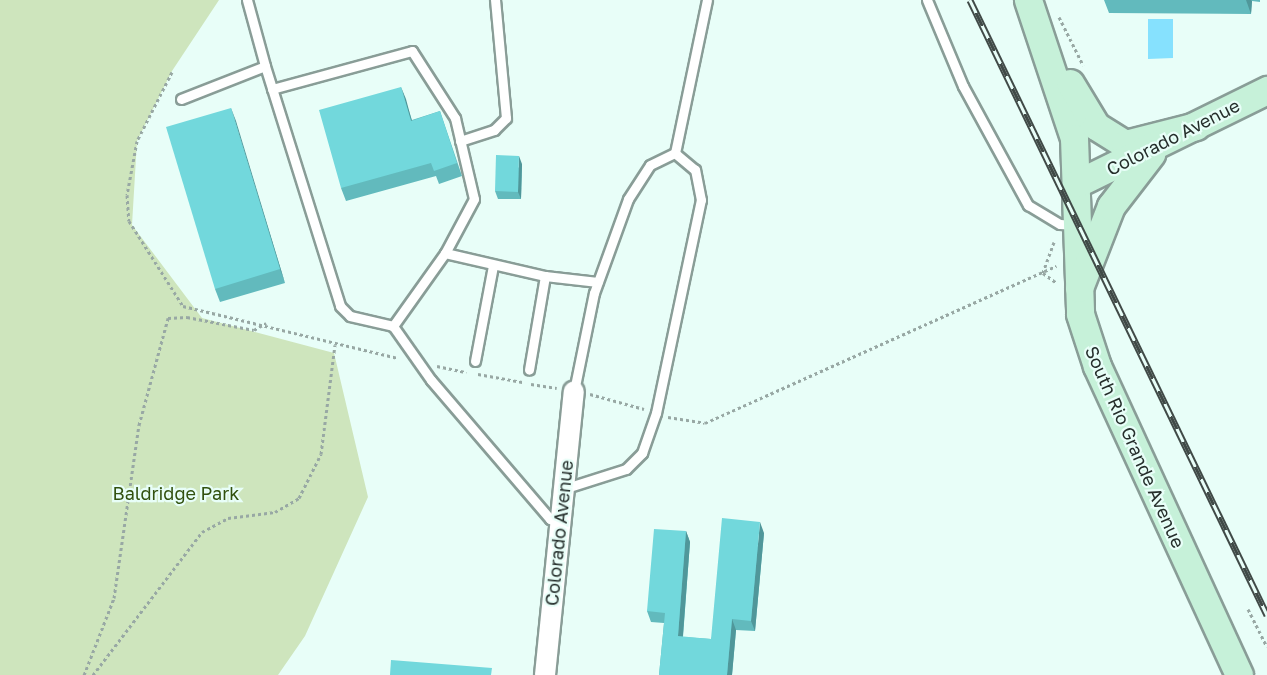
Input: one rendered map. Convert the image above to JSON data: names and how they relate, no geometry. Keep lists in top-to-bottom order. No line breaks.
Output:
{"streets":{"street":["Colorado Avenue","South Rio Grande Avenue"]},"crossings":[["Colorado Avenue","South Rio Grande Avenue"]],"parks":["Baldridge Park"]}
